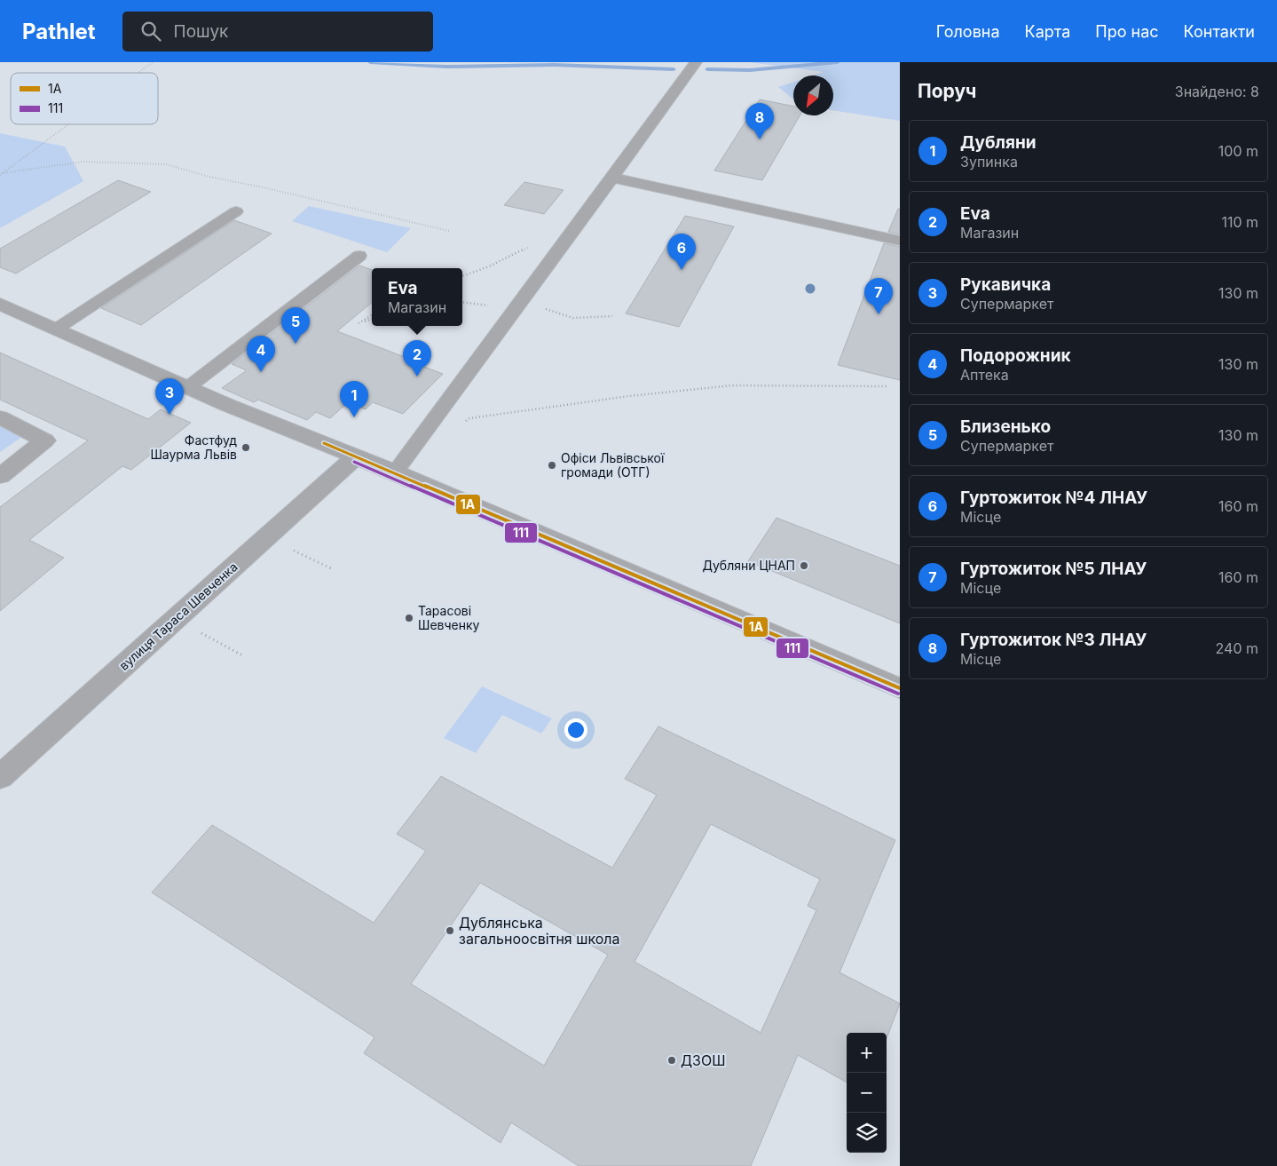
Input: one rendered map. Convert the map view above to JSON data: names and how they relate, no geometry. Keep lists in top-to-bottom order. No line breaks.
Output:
{"streets":{"street":["вулиця Тараса Шевченка"]},"places":["Фастфуд Шаурма Львів","Офіси Львівської громади (ОТГ)","Дубляни ЦНАП","Тарасові Шевченку","Дублянська загальноосвітня школа","ДЗОШ"],"lines":["transit line 1А","transit line 111"],"legend":["1А","111"],"north":"bottom left","page":{"header":"Pathlet","search":"Пошук","nav":["Головна","Карта","Про нас","Контакти"],"heading":["Поруч","Знайдено: 8"],"pins":["8","6","7","5","4","2","3","1"],"list":[{"mark":"1","name":"Дубляни","note":"Зупинка","value":"100 m"},{"mark":"2","name":"Eva","note":"Магазин","value":"110 m"},{"mark":"3","name":"Рукавичка","note":"Супермаркет","value":"130 m"},{"mark":"4","name":"Подорожник","note":"Аптека","value":"130 m"},{"mark":"5","name":"Близенько","note":"Супермаркет","value":"130 m"},{"mark":"6","name":"Гуртожиток №4 ЛНАУ","note":"Місце","value":"160 m"},{"mark":"7","name":"Гуртожиток №5 ЛНАУ","note":"Місце","value":"160 m"},{"mark":"8","name":"Гуртожиток №3 ЛНАУ","note":"Місце","value":"240 m"}],"popup":["Eva","Магазин"],"map_buttons":["+","−"]}}
